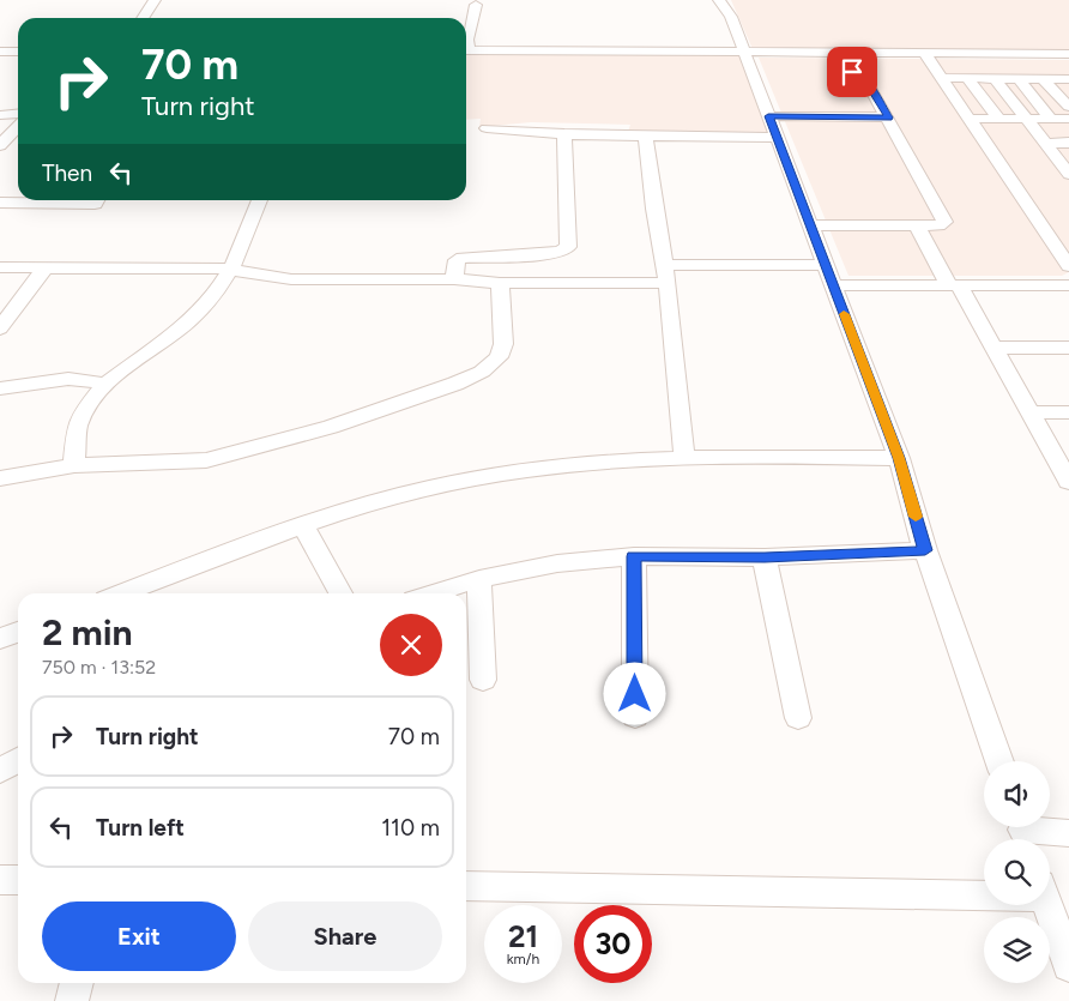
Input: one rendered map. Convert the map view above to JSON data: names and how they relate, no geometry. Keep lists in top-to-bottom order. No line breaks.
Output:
{"page":{"turn":["70 m","Turn right"],"then":"Then","heading":["2 min","750 m · 13:52"],"list":[{"name":"Turn right","value":"70 m"},{"name":"Turn left","value":"110 m"}],"buttons":["Exit","Share"],"speed":"21 km/h","limit":"30"}}
